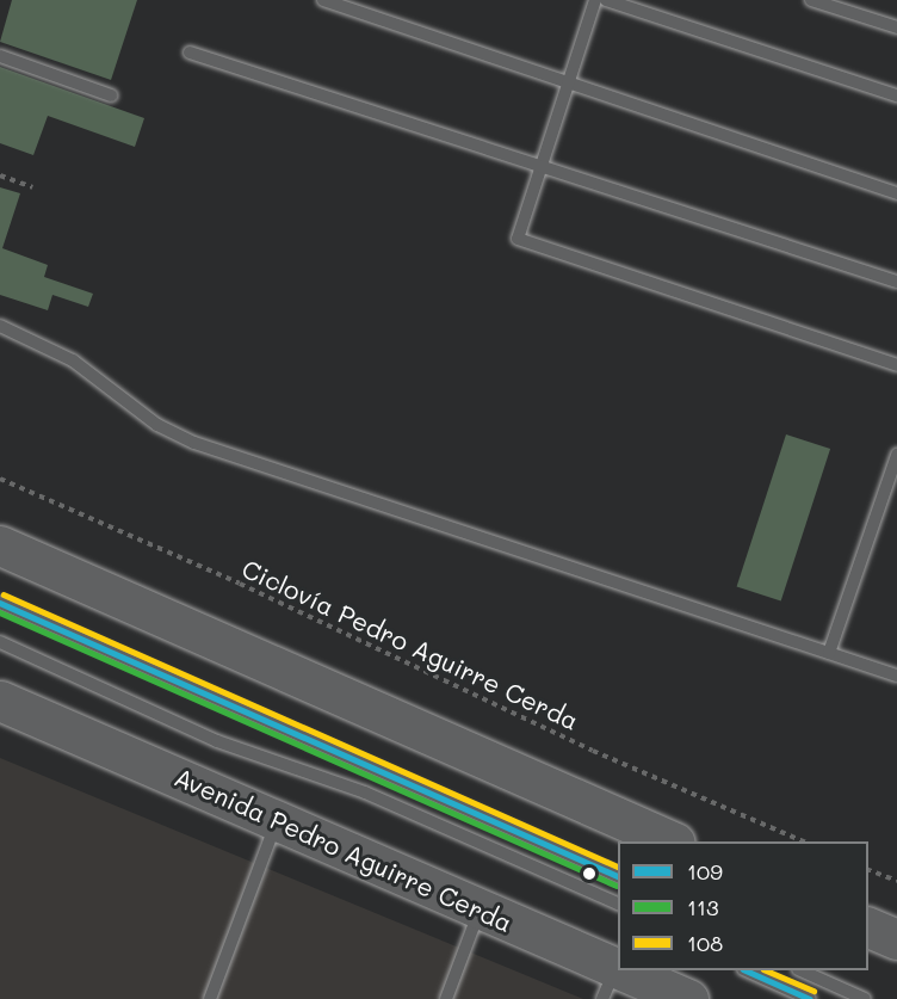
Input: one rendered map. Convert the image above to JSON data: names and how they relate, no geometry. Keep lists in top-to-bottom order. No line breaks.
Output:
{"streets":{"main road":["Avenida Pedro Aguirre Cerda"],"path":["Ciclovía Pedro Aguirre Cerda"]},"lines":["transit line 108","transit line 109","transit line 113"],"legend":["109","113","108"]}
